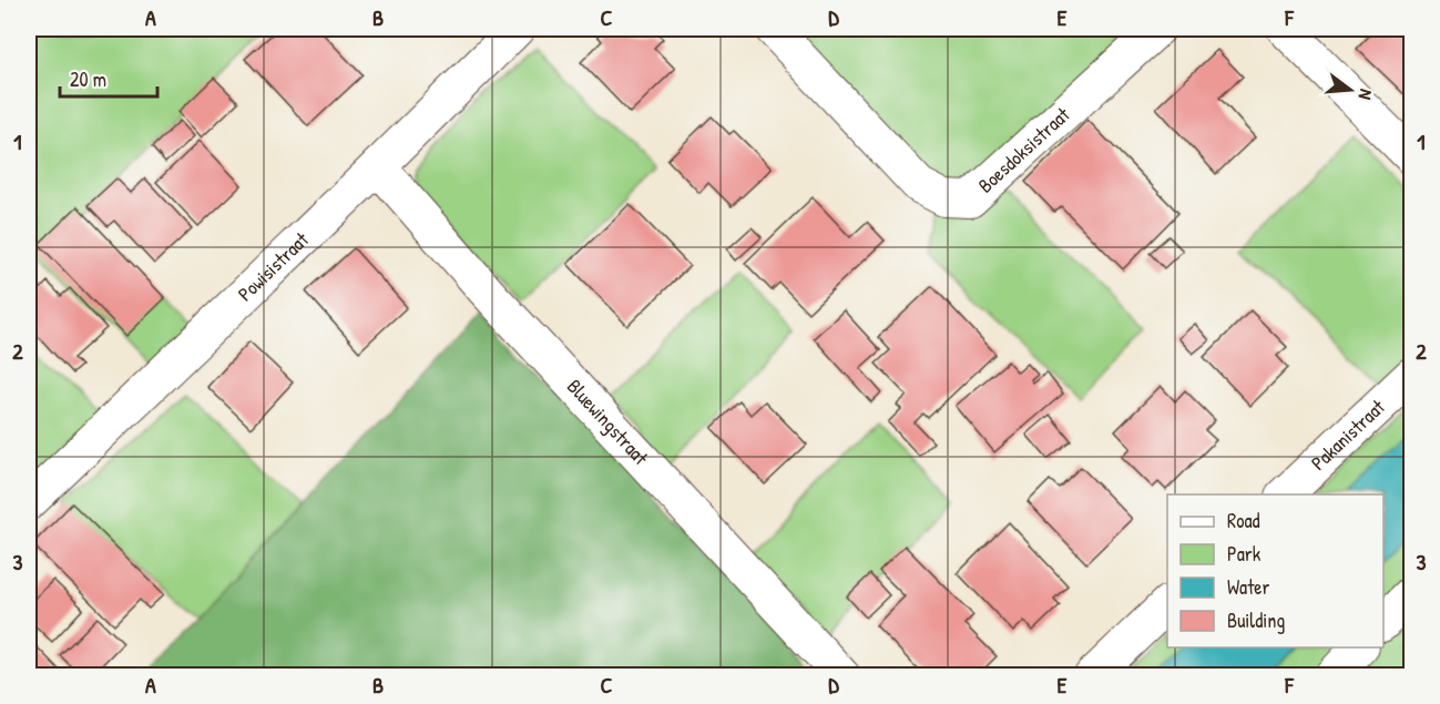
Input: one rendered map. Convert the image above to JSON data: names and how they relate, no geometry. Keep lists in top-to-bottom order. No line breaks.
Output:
{"streets":{"street":["Boesdoksistraat","Powisistraat","Bluewingstraat","Pakanistraat"]},"crossings":[["Powisistraat","Bluewingstraat"]],"legend":["Road","Park","Water","Building"],"scale_bar":"20 m","north":"right","grid":{"columns":["A","B","C","D","E","F"],"rows":["1","2","3"]}}
